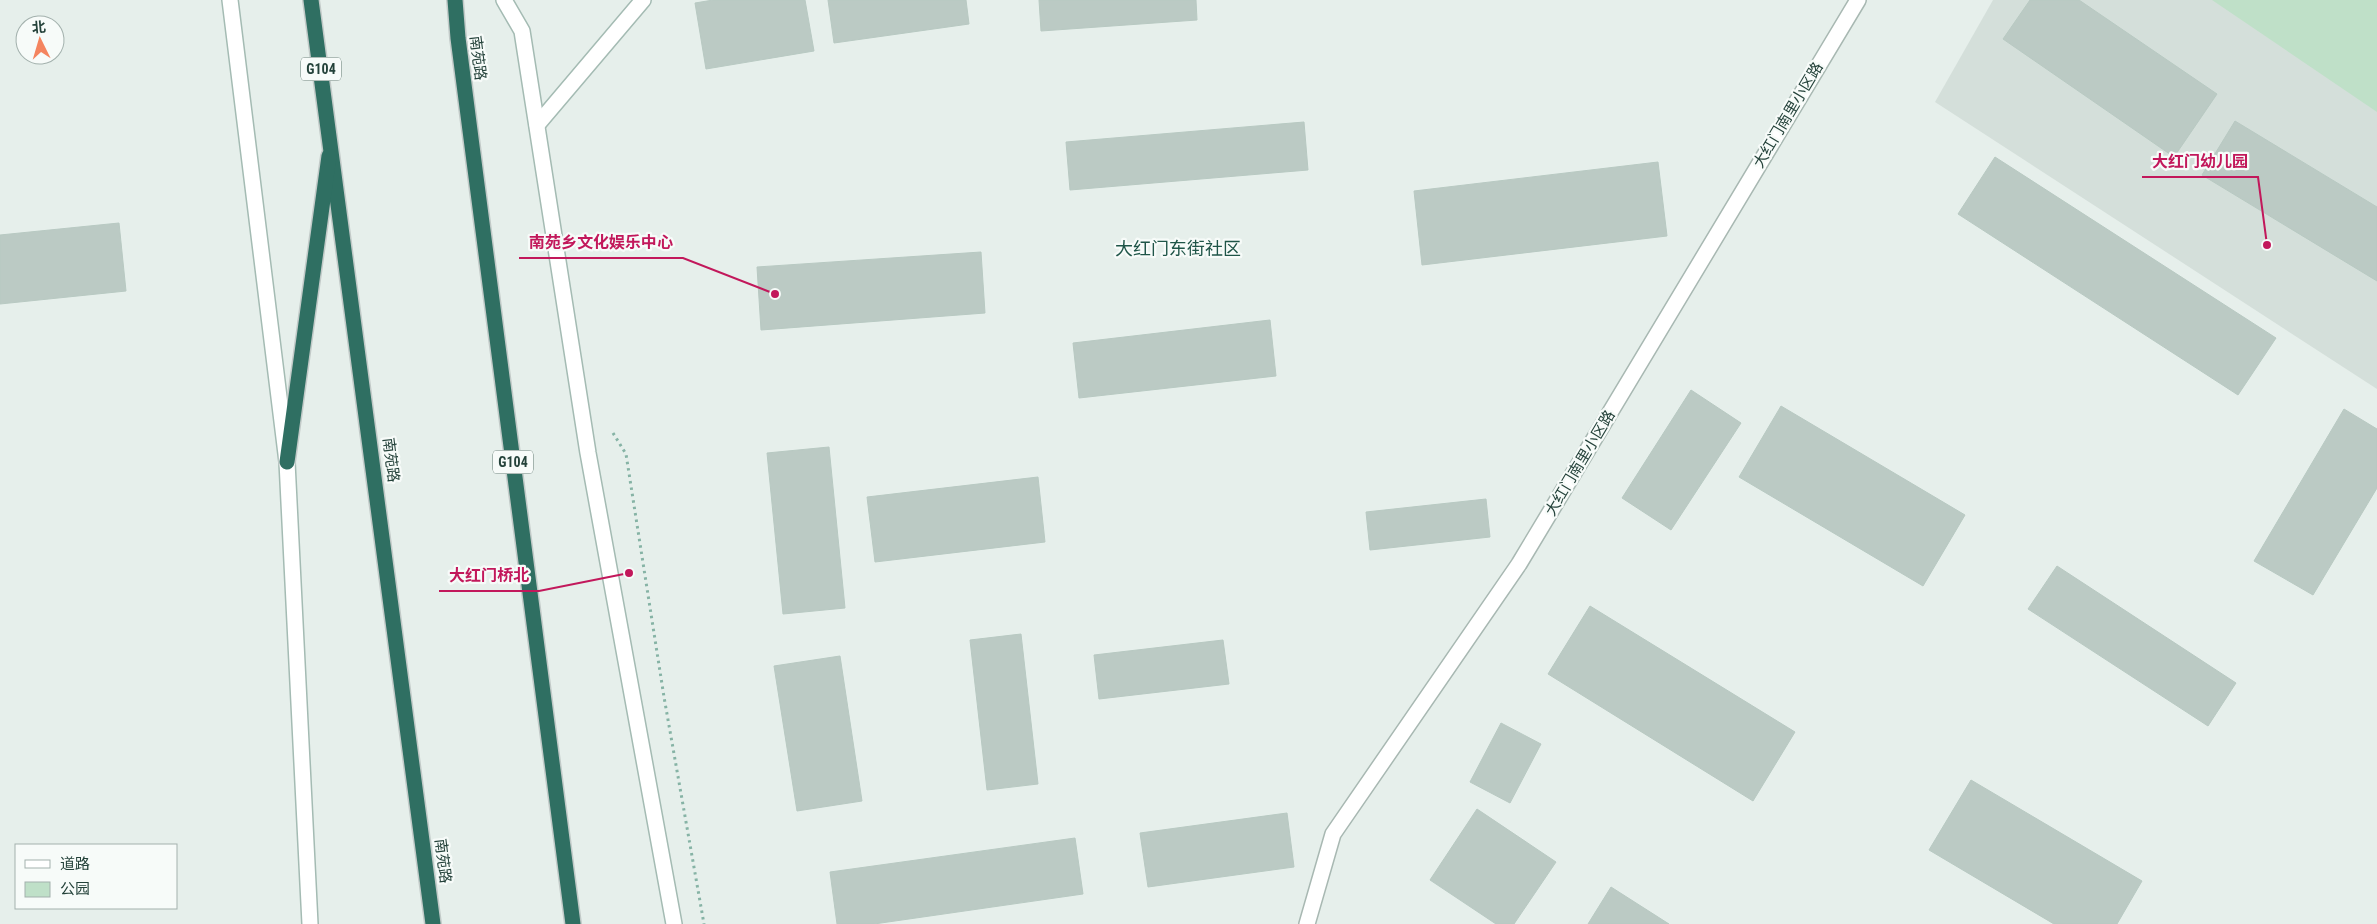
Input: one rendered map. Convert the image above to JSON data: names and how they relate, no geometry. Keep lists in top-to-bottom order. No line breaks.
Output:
{"streets":{"highway":["南苑路","G104"],"street":["大红门南里小区路"]},"districts":["大红门东街社区"],"places":["大红门幼儿园","南苑乡文化娱乐中心","大红门桥北"],"legend":["道路","公园"],"north":"top"}
